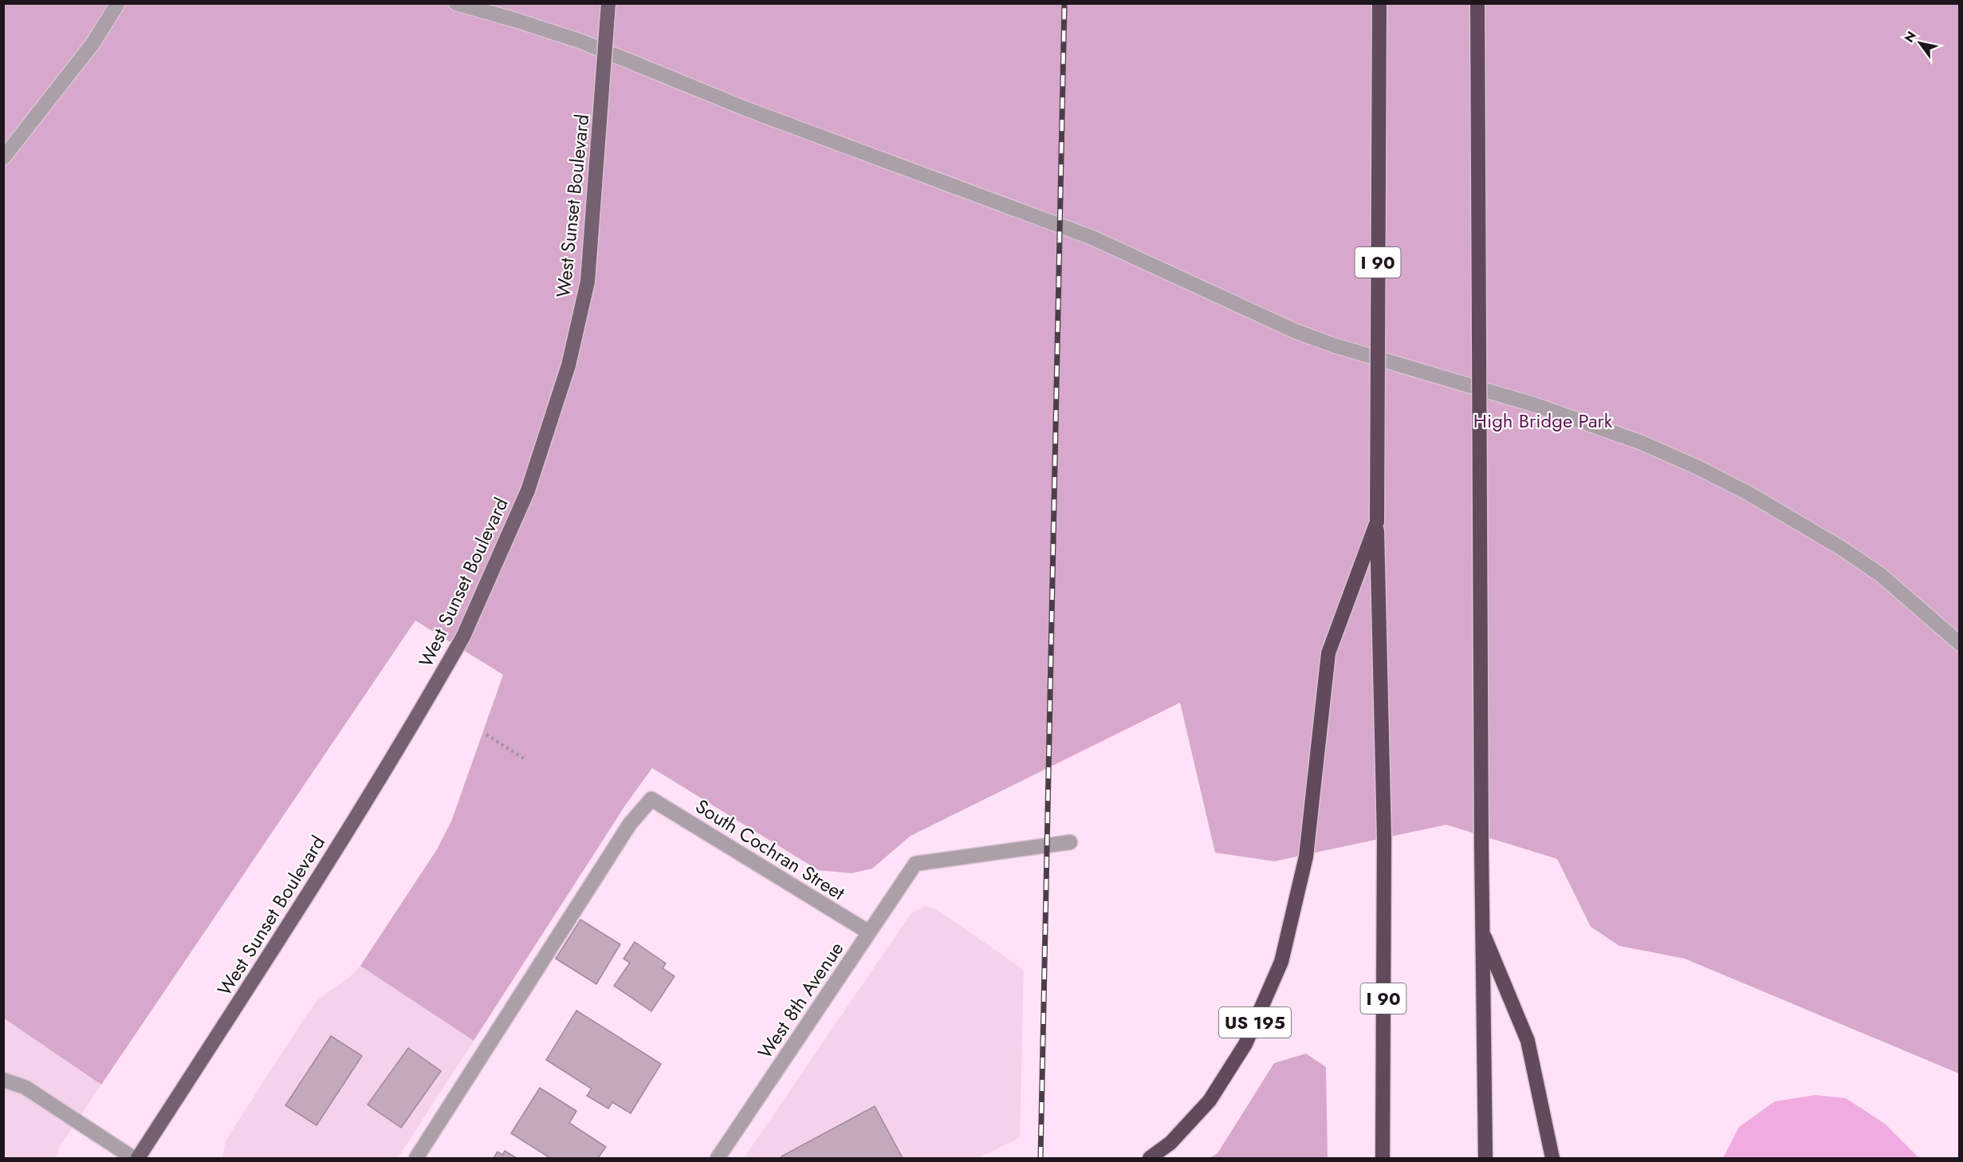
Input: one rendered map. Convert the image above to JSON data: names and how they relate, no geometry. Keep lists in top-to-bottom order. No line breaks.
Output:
{"streets":{"highway":["I 90","US 195"],"main road":["West Sunset Boulevard"],"street":["South Cochran Street","West 8th Avenue"]},"crossings":[["I 90","US 195"],["South Cochran Street","West 8th Avenue"]],"parks":["High Bridge Park"],"north":"top left"}
